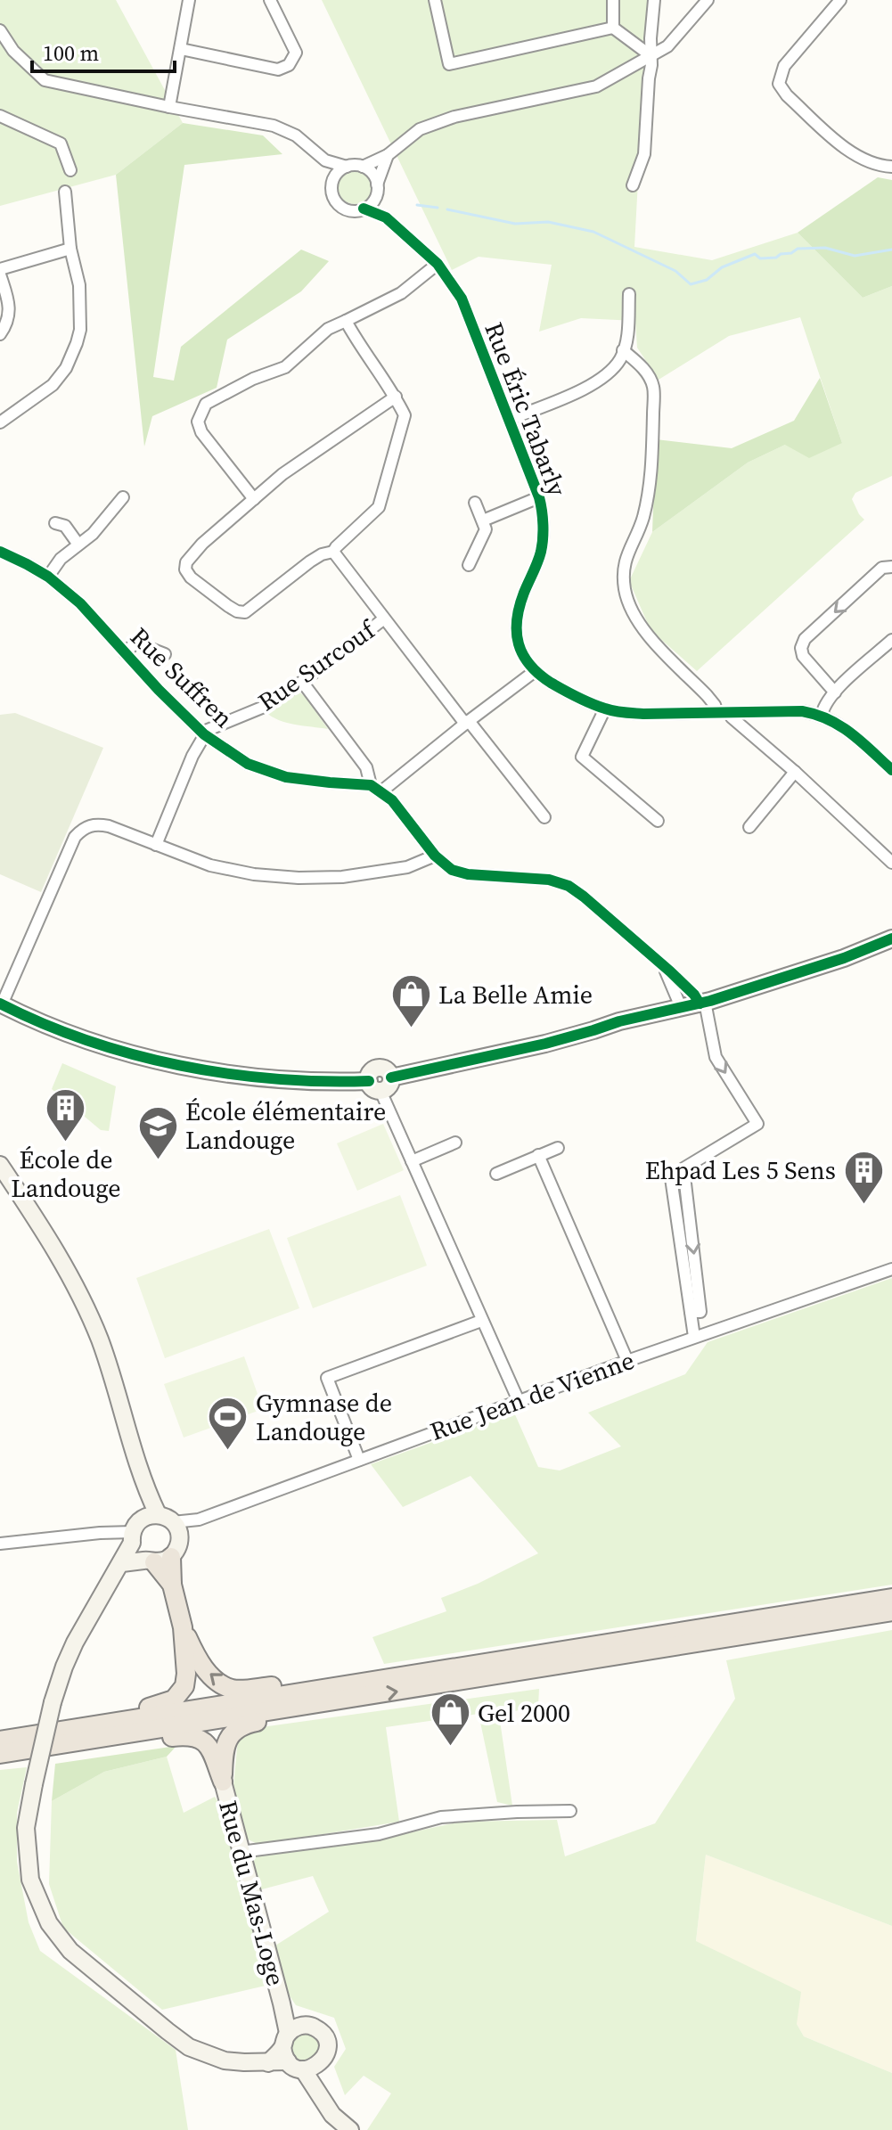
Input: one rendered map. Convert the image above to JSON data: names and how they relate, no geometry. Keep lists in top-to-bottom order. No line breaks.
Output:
{"streets":{"main road":["Rue du Mas-Loge"],"street":["Rue Éric Tabarly","Rue Surcouf","Rue Suffren","Rue Jean de Vienne"]},"crossings":[["Rue Surcouf","Rue Suffren"]],"places":{"shop":["La Belle Amie","Gel 2000"],"building":["École de Landouge","Ehpad Les 5 Sens"],"school or university":["École élémentaire Landouge"],"sports":["Gymnase de Landouge"]},"scale_bar":"100 m"}
